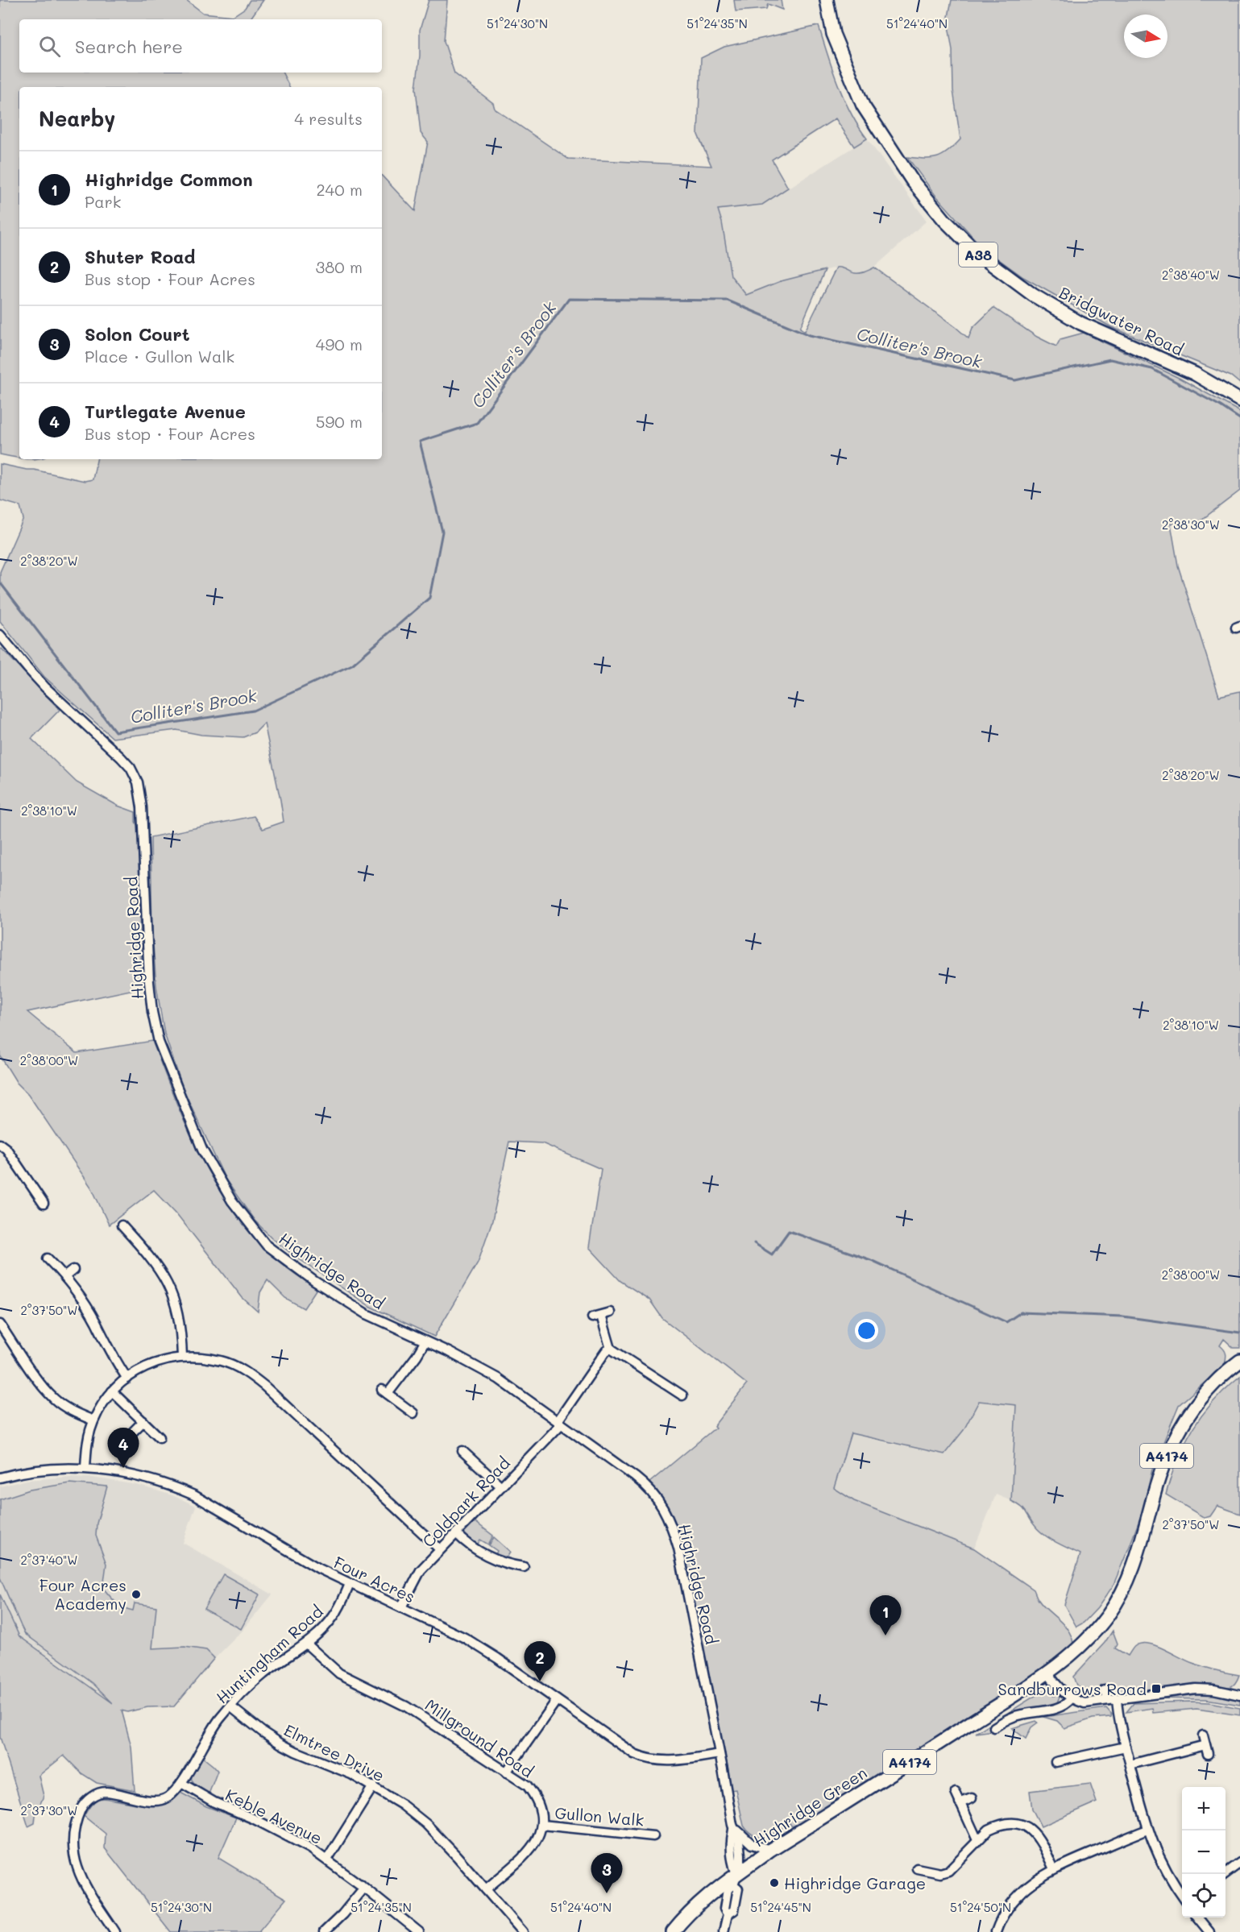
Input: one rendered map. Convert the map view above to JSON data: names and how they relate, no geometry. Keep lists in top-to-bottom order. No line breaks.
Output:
{"streets":{"highway":["A38","Bridgwater Road","A4174","Highridge Green"],"street":["Highridge Road","Coldpark Road","Four Acres","Huntingham Road","Millground Road","Elmtree Drive","Keble Avenue","Gullon Walk"]},"crossings":[["Highridge Road","A4174"],["Highridge Road","Coldpark Road"],["Highridge Road","Four Acres"],["Highridge Road","Highridge Green"],["A4174","Highridge Green"],["Coldpark Road","Four Acres"],["Four Acres","Huntingham Road"],["Huntingham Road","Millground Road"],["Huntingham Road","Elmtree Drive"],["Huntingham Road","Keble Avenue"],["Millground Road","Gullon Walk"]],"water":["Colliter's Brook"],"places":{"other":["Four Acres Academy","Highridge Garage"],"transit":["Sandburrows Road"]},"north":"right","page":{"search":"Search here","heading":["Nearby","4 results"],"list":[{"mark":"1","name":"Highridge Common","note":"Park","value":"240 m"},{"mark":"2","name":"Shuter Road","note":"Bus stop · Four Acres","value":"380 m"},{"mark":"3","name":"Solon Court","note":"Place · Gullon Walk","value":"490 m"},{"mark":"4","name":"Turtlegate Avenue","note":"Bus stop · Four Acres","value":"590 m"}],"pins":["4","1","2","3"],"map_buttons":["+","−"]},"coordinates":["51°24'30\"N","51°24'35\"N","51°24'40\"N","2°38'40\"W","2°38'30\"W","2°38'20\"W","2°38'10\"W","2°38'00\"W","2°37'50\"W","2°37'40\"W","2°37'30\"W","51°24'45\"N","51°24'50\"N"]}
